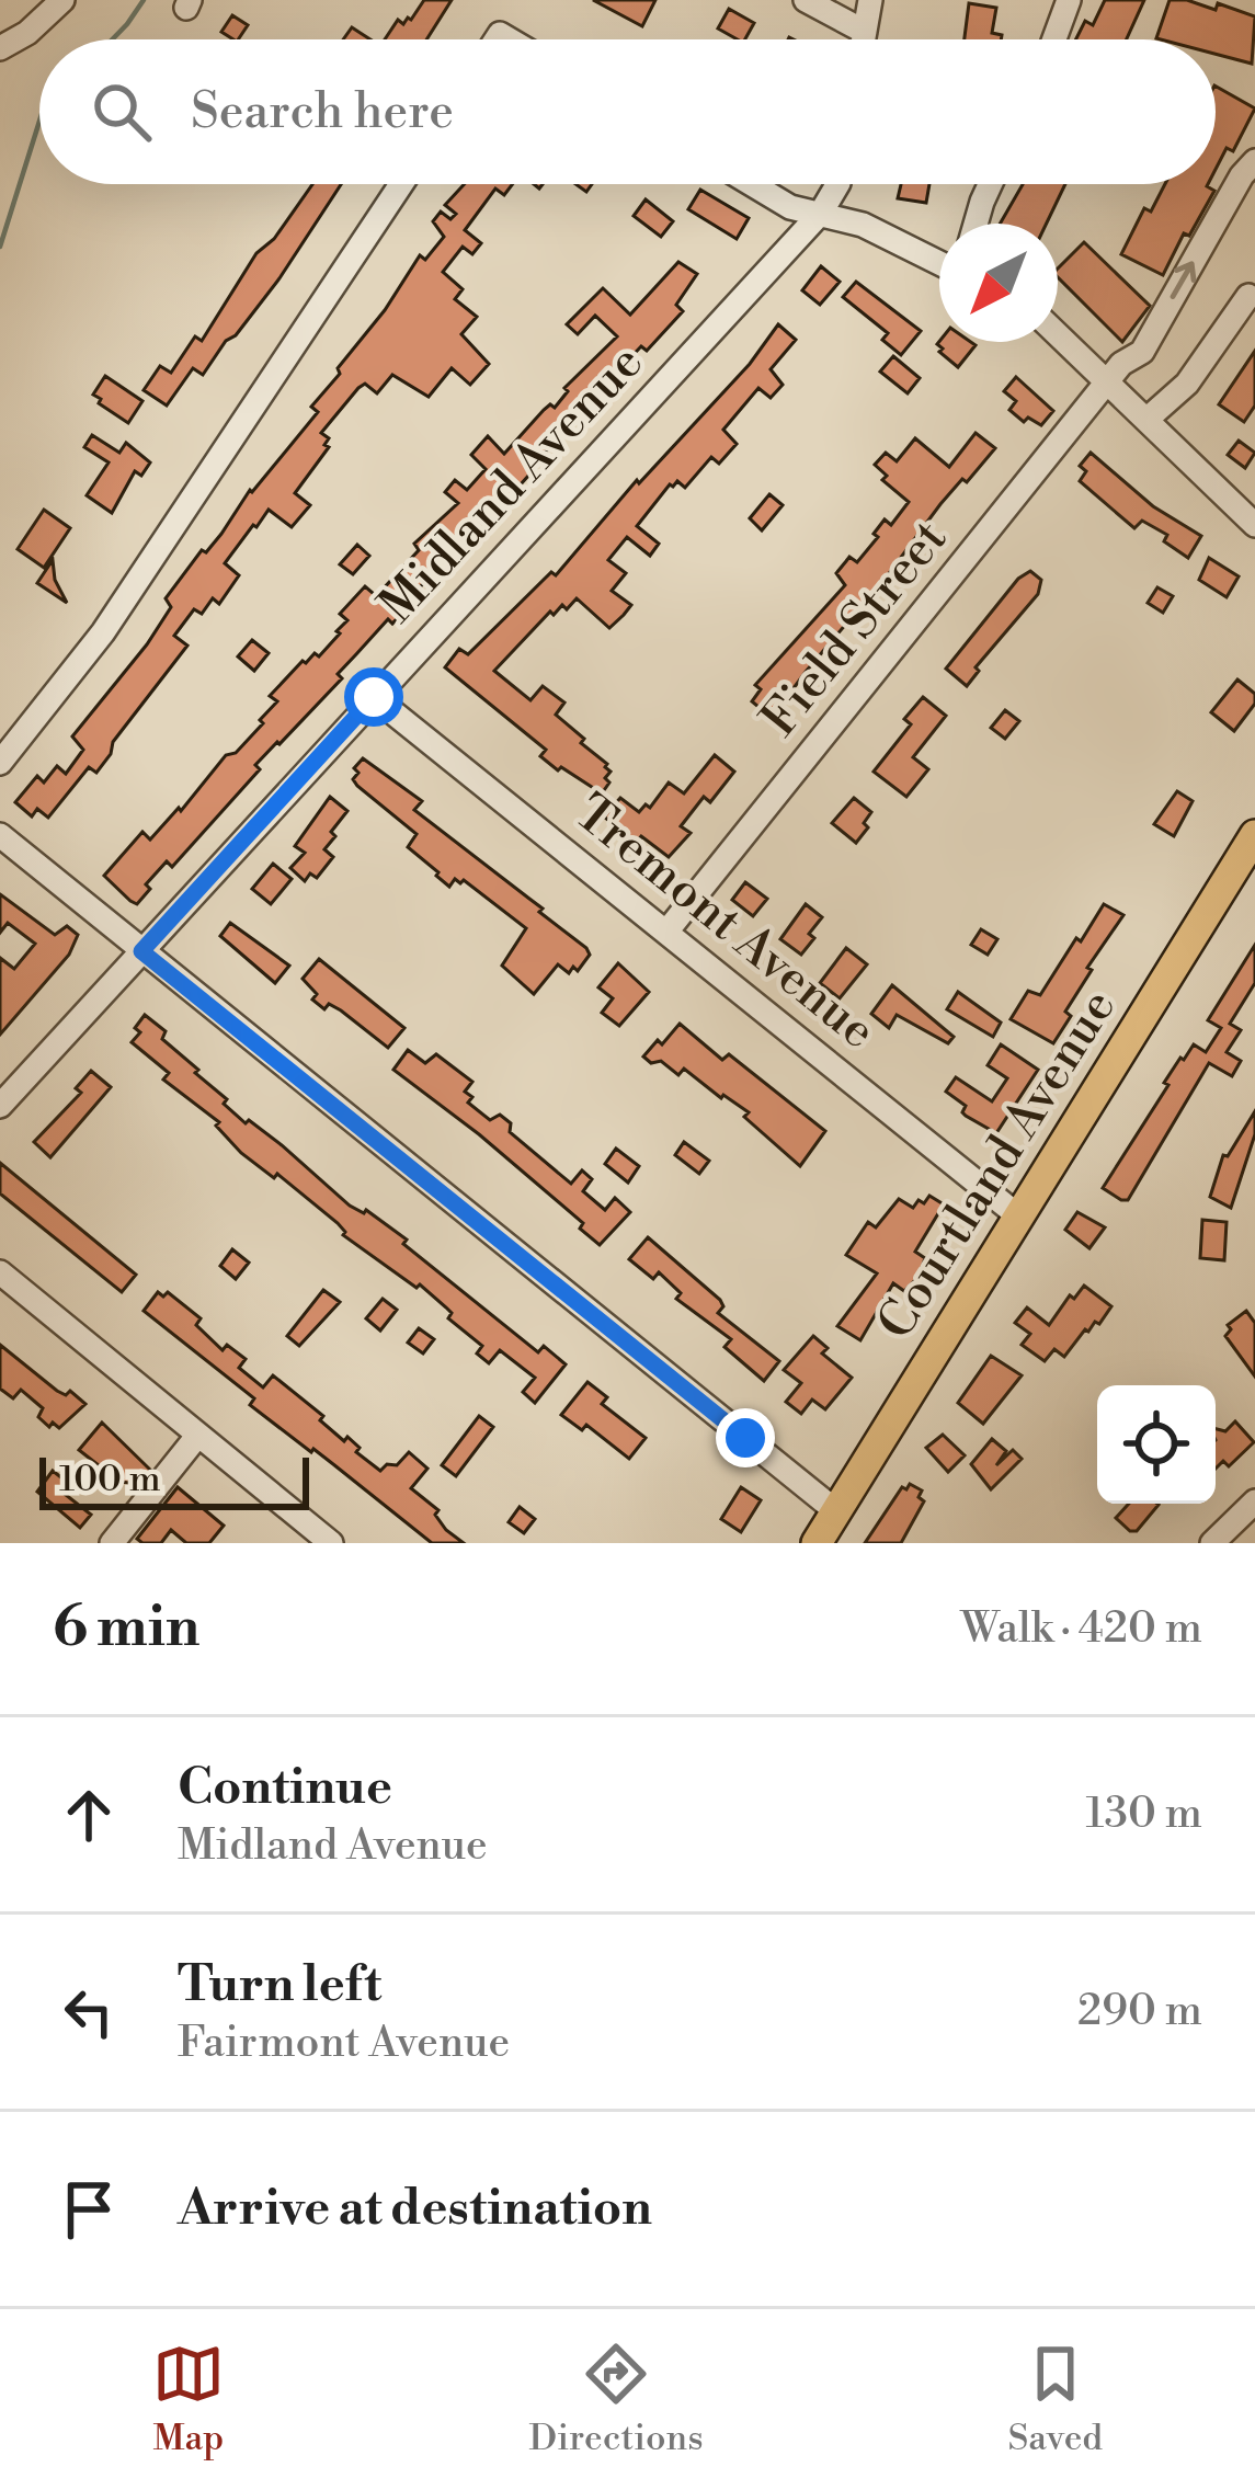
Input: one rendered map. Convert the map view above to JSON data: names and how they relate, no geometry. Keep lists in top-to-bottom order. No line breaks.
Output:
{"streets":{"main road":["Courtland Avenue"],"street":["Midland Avenue","Field Street","Tremont Avenue"]},"crossings":[["Midland Avenue","Tremont Avenue"],["Field Street","Tremont Avenue"],["Tremont Avenue","Courtland Avenue"]],"scale_bar":"100 m","north":"bottom left","page":{"search":"Search here","scale":"100 m","heading":["6 min","Walk · 420 m"],"list":[["Continue","Midland Avenue","130 m"],["Turn left","Fairmont Avenue","290 m"],"Arrive at destination"],"nav":["Map","Directions","Saved"]}}
